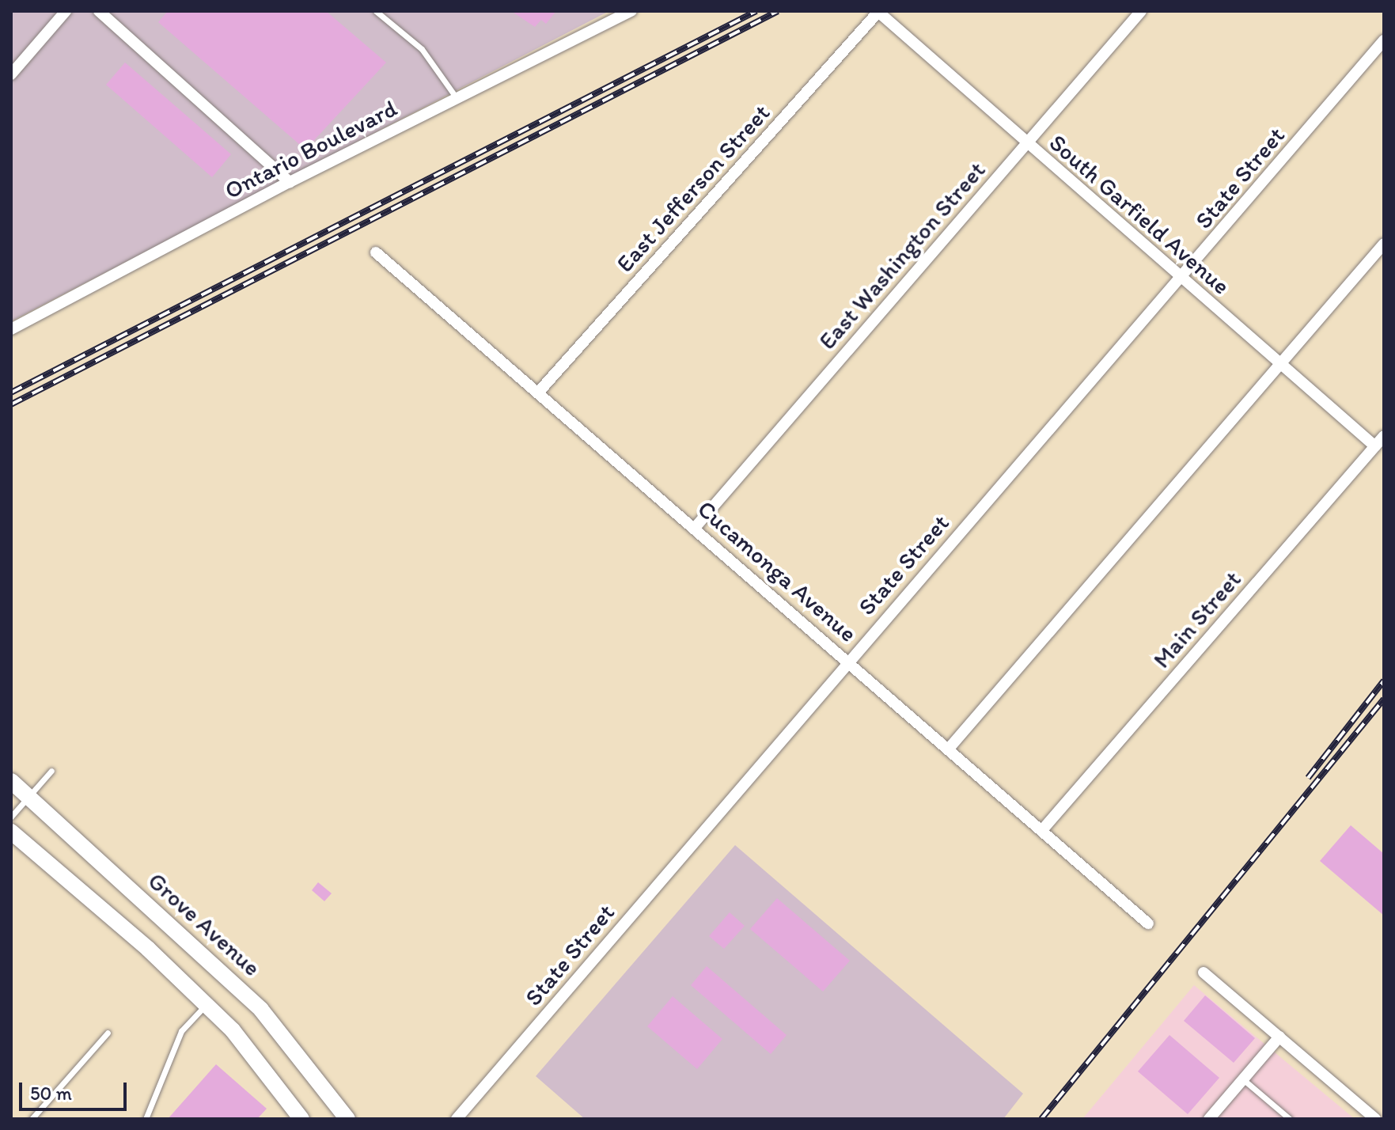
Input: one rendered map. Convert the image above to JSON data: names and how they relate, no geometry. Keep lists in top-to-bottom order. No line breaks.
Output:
{"streets":{"main road":["Grove Avenue"],"street":["Ontario Boulevard","State Street","East Jefferson Street","South Garfield Avenue","East Washington Street","Cucamonga Avenue","Main Street"]},"crossings":[["State Street","South Garfield Avenue"],["State Street","Cucamonga Avenue"],["East Jefferson Street","South Garfield Avenue"],["East Jefferson Street","Cucamonga Avenue"],["South Garfield Avenue","East Washington Street"],["South Garfield Avenue","Main Street"],["East Washington Street","Cucamonga Avenue"],["Cucamonga Avenue","Main Street"]],"scale_bar":"50 m"}
